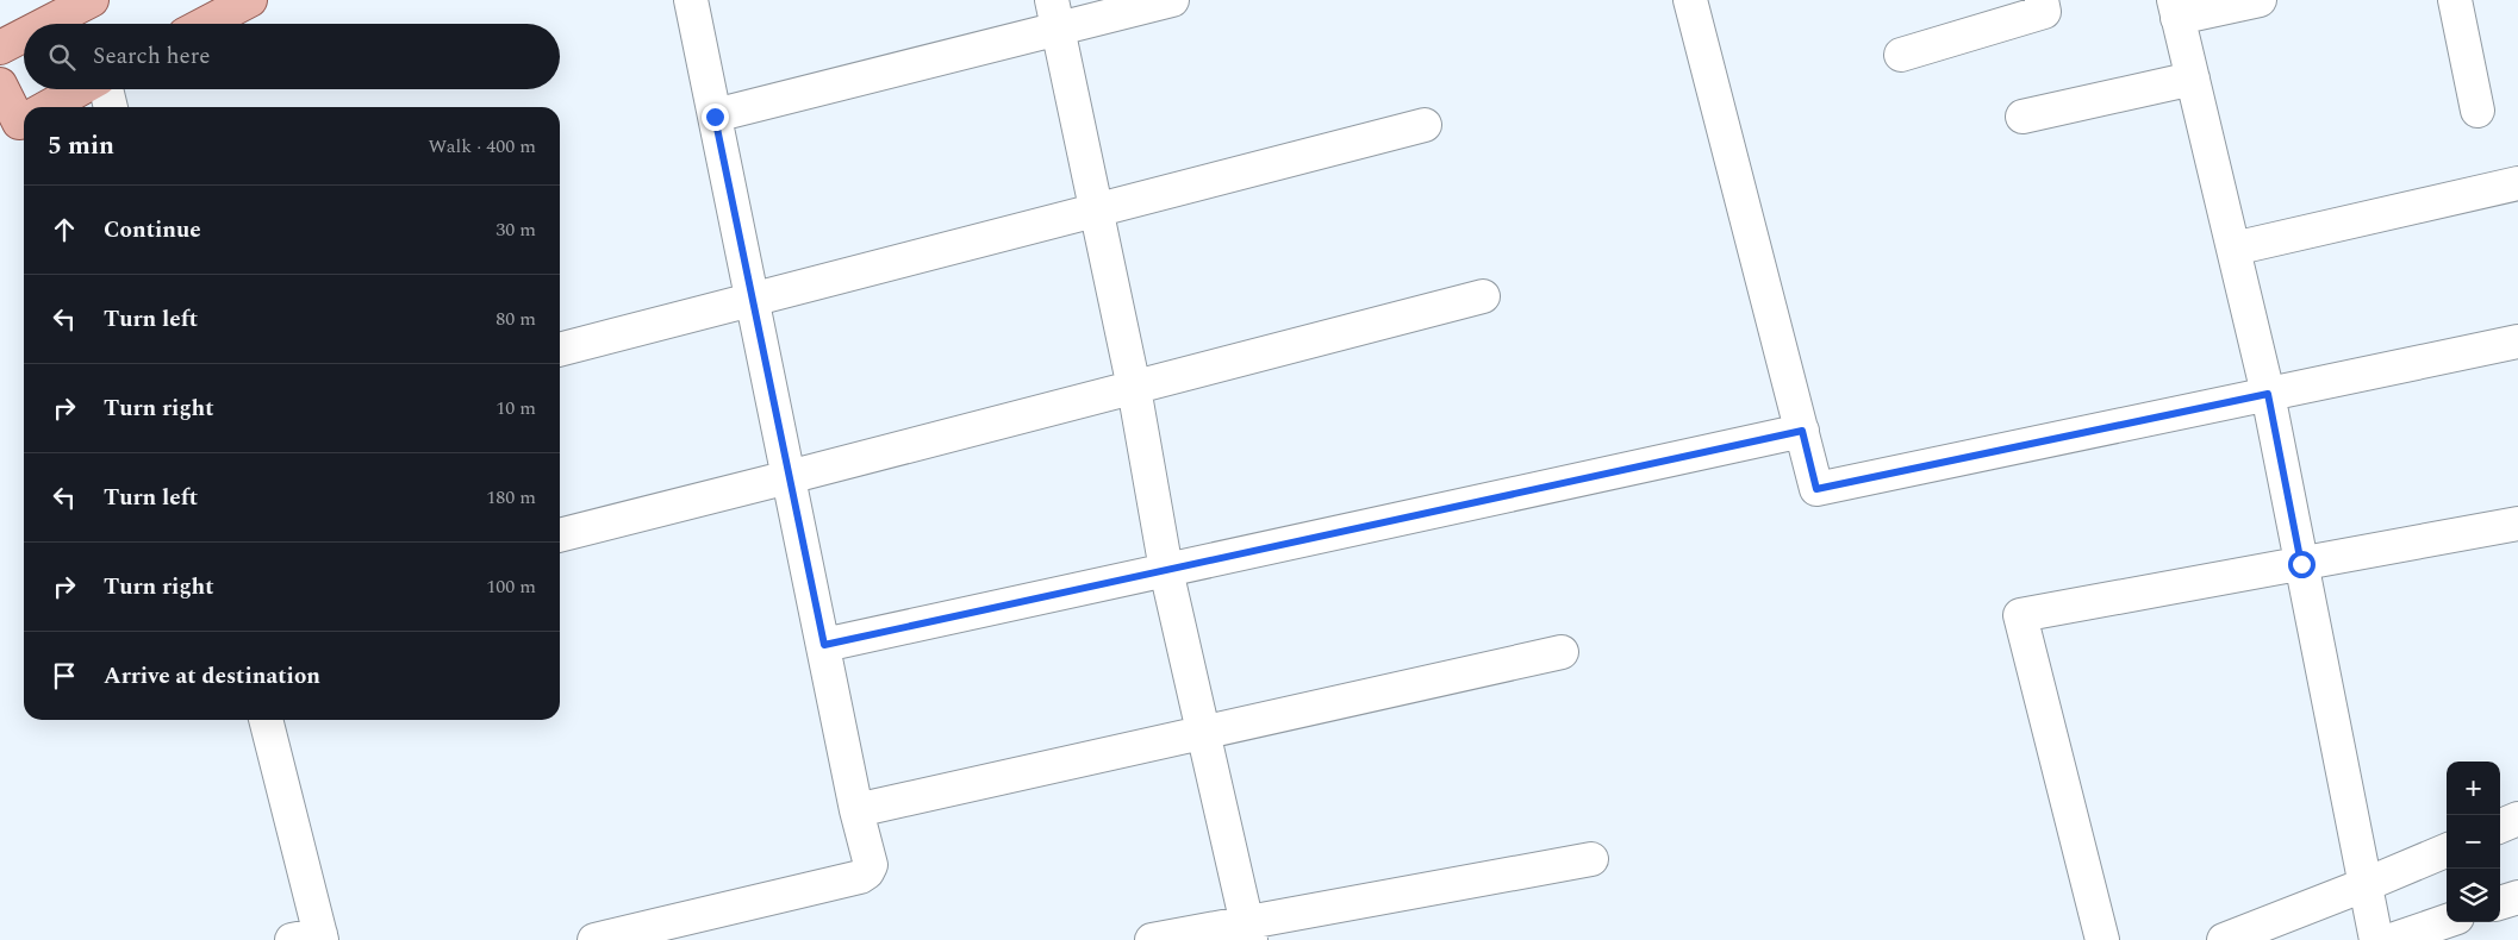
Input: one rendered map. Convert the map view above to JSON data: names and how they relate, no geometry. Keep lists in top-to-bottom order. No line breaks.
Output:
{"page":{"search":"Search here","heading":["5 min","Walk · 400 m"],"list":[["Continue","30 m"],["Turn left","80 m"],["Turn right","10 m"],["Turn left","180 m"],["Turn right","100 m"],"Arrive at destination"],"map_buttons":["+","−"]}}
